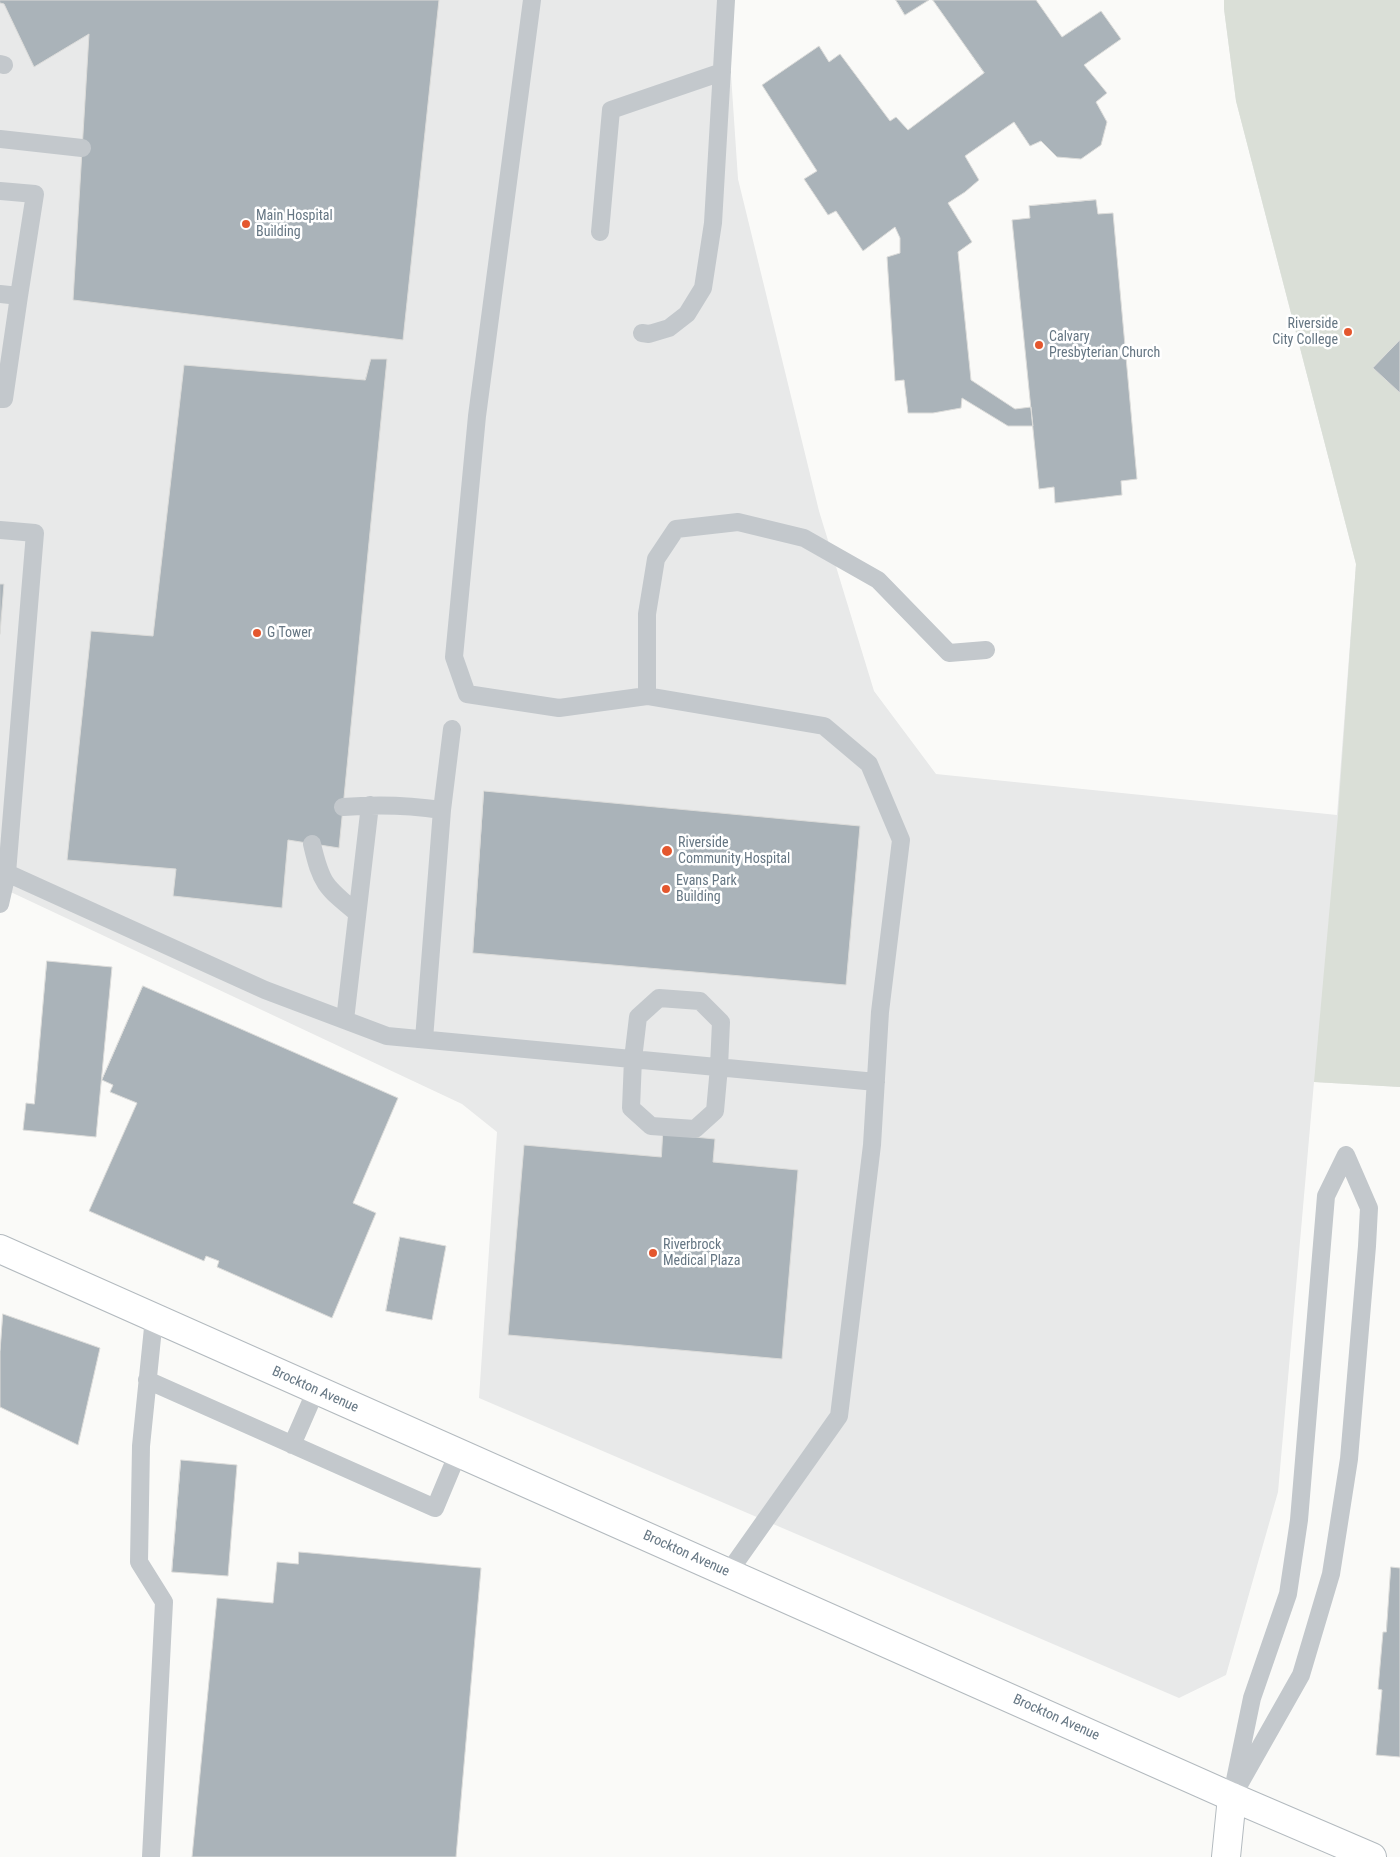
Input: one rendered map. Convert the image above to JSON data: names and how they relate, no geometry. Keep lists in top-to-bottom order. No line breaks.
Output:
{"streets":{"main road":["Brockton Avenue"]},"places":["Main Hospital Building","Riverside City College","Calvary Presbyterian Church","G Tower","Riverside Community Hospital","Evans Park Building","Riverbrock Medical Plaza"]}
